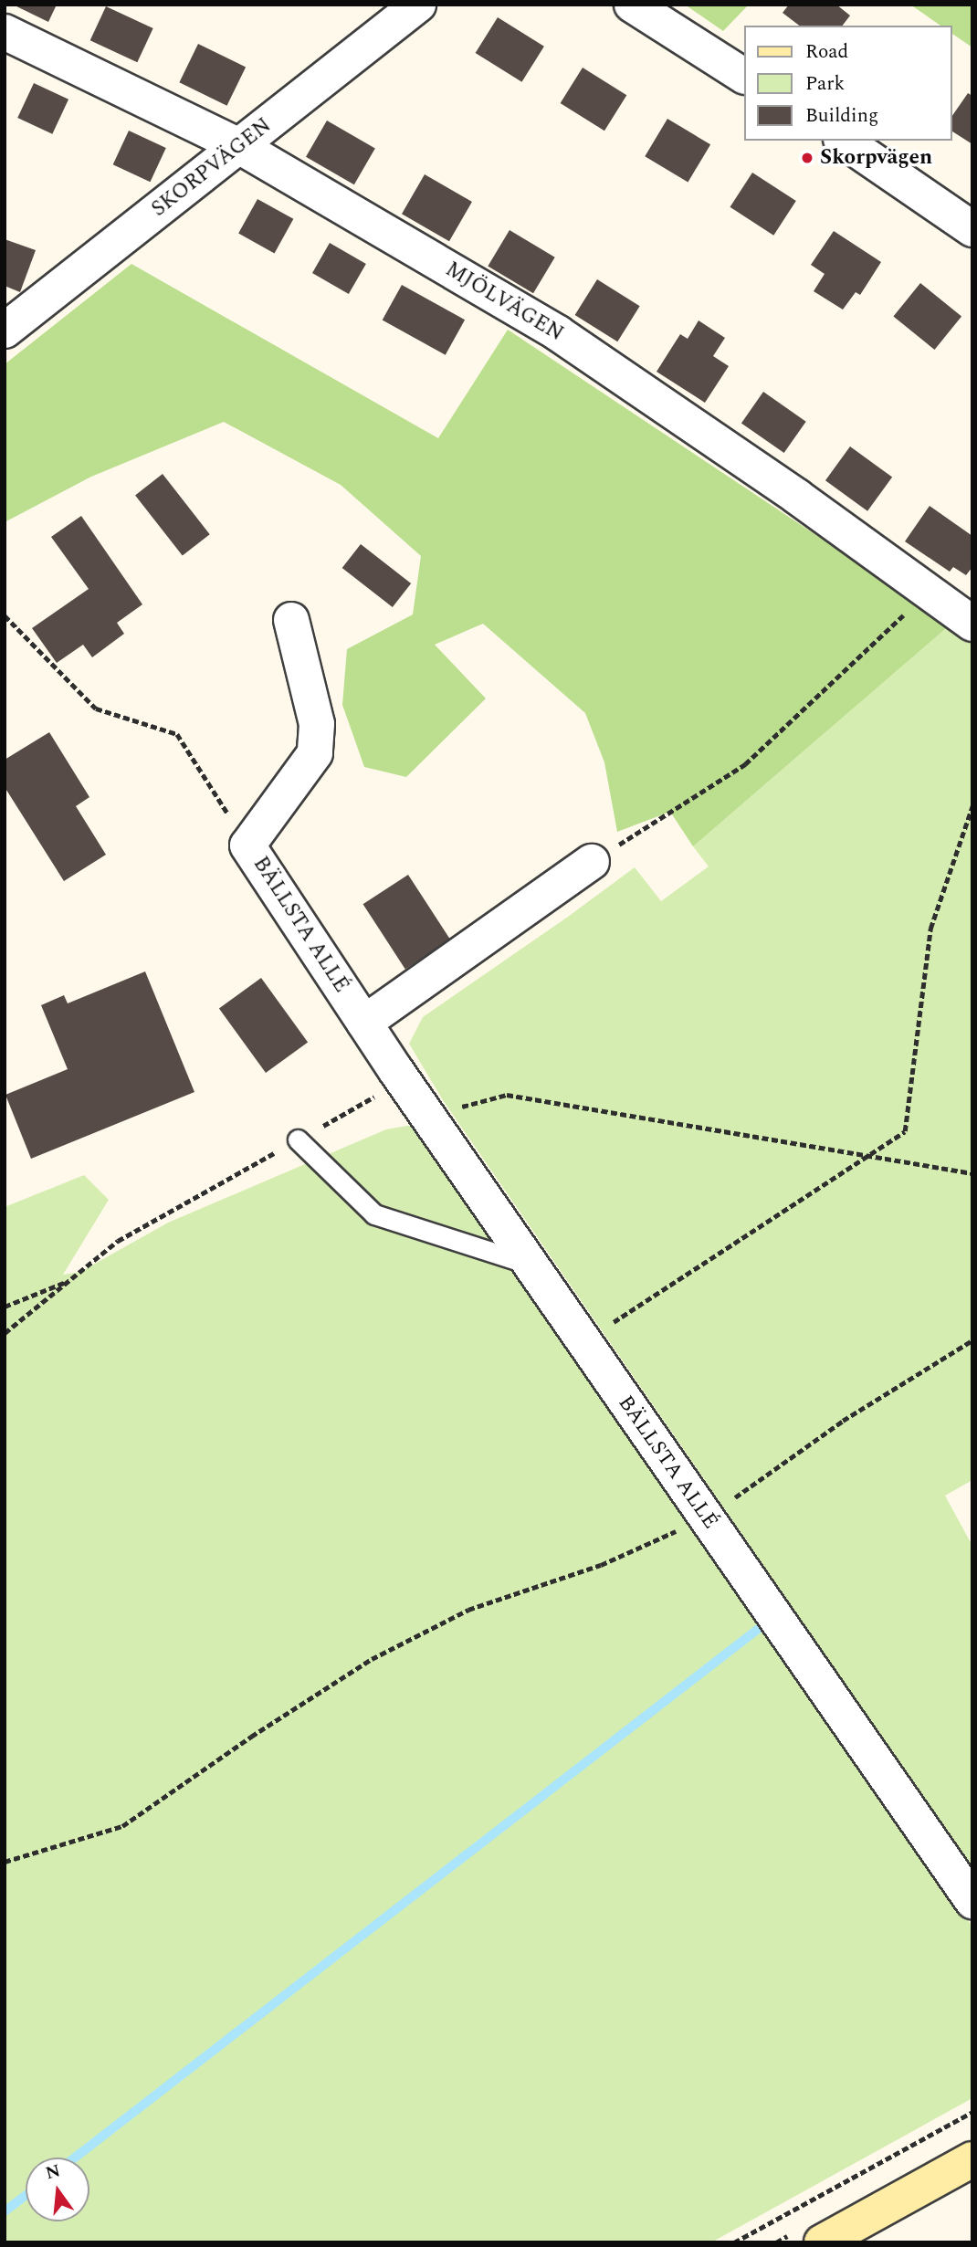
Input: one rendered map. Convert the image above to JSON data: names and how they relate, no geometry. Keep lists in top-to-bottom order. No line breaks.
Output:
{"streets":{"street":["SKORPVÄGEN","MJÖLVÄGEN","BÄLLSTA ALLÉ"]},"crossings":[["SKORPVÄGEN","MJÖLVÄGEN"]],"places":["Skorpvägen"],"legend":["Road","Park","Building"],"north":"top"}
